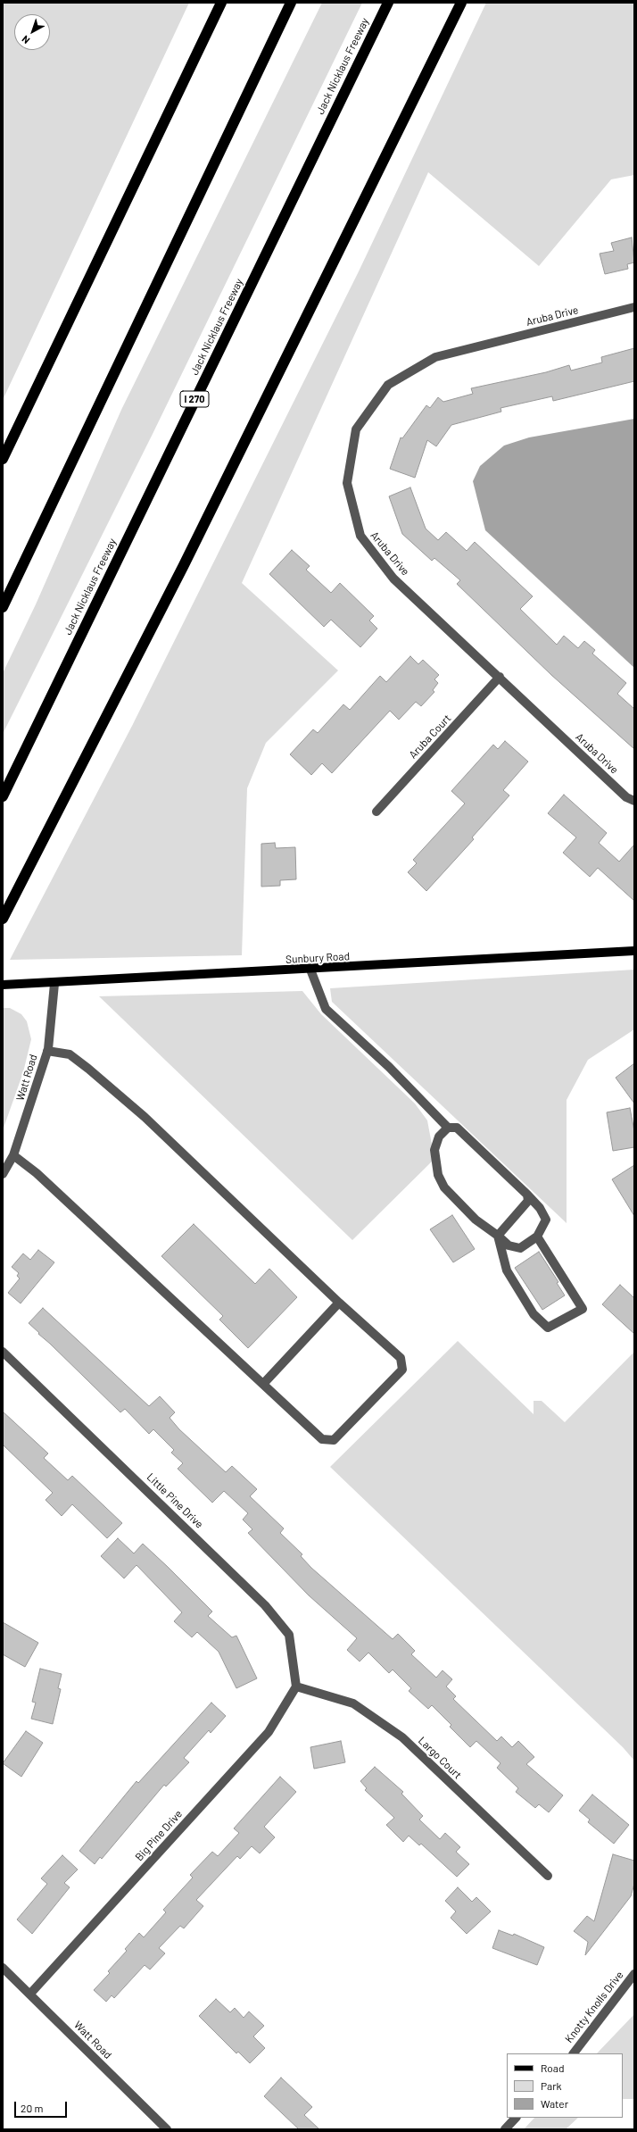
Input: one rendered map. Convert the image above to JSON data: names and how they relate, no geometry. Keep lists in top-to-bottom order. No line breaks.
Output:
{"streets":{"highway":["Jack Nicklaus Freeway","I 270"],"main road":["Sunbury Road"],"street":["Aruba Drive","Aruba Court","Watt Road","Little Pine Drive","Largo Court","Big Pine Drive","Knotty Knolls Drive"]},"crossings":[["Aruba Drive","Aruba Court"],["Sunbury Road","Watt Road"],["Watt Road","Big Pine Drive"],["Little Pine Drive","Largo Court"],["Little Pine Drive","Big Pine Drive"],["Largo Court","Big Pine Drive"]],"legend":["Road","Park","Water"],"scale_bar":"20 m","north":"bottom left"}
